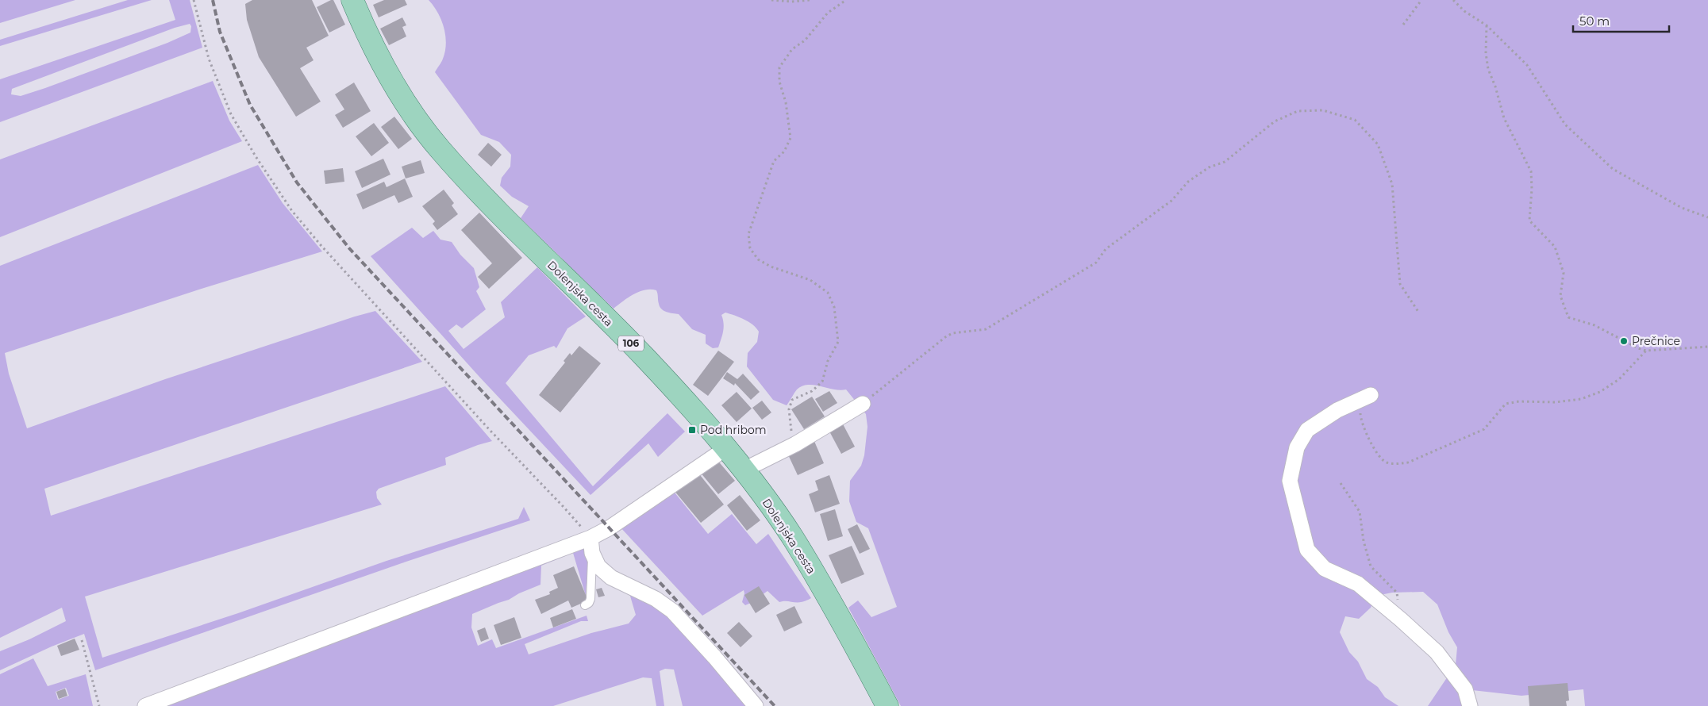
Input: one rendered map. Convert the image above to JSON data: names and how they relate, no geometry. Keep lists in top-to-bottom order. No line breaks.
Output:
{"streets":{"main road":["Dolenjska cesta","106"]},"places":{"other":["Prečnice"],"transit":["Pod hribom"]},"scale_bar":"50 m"}
